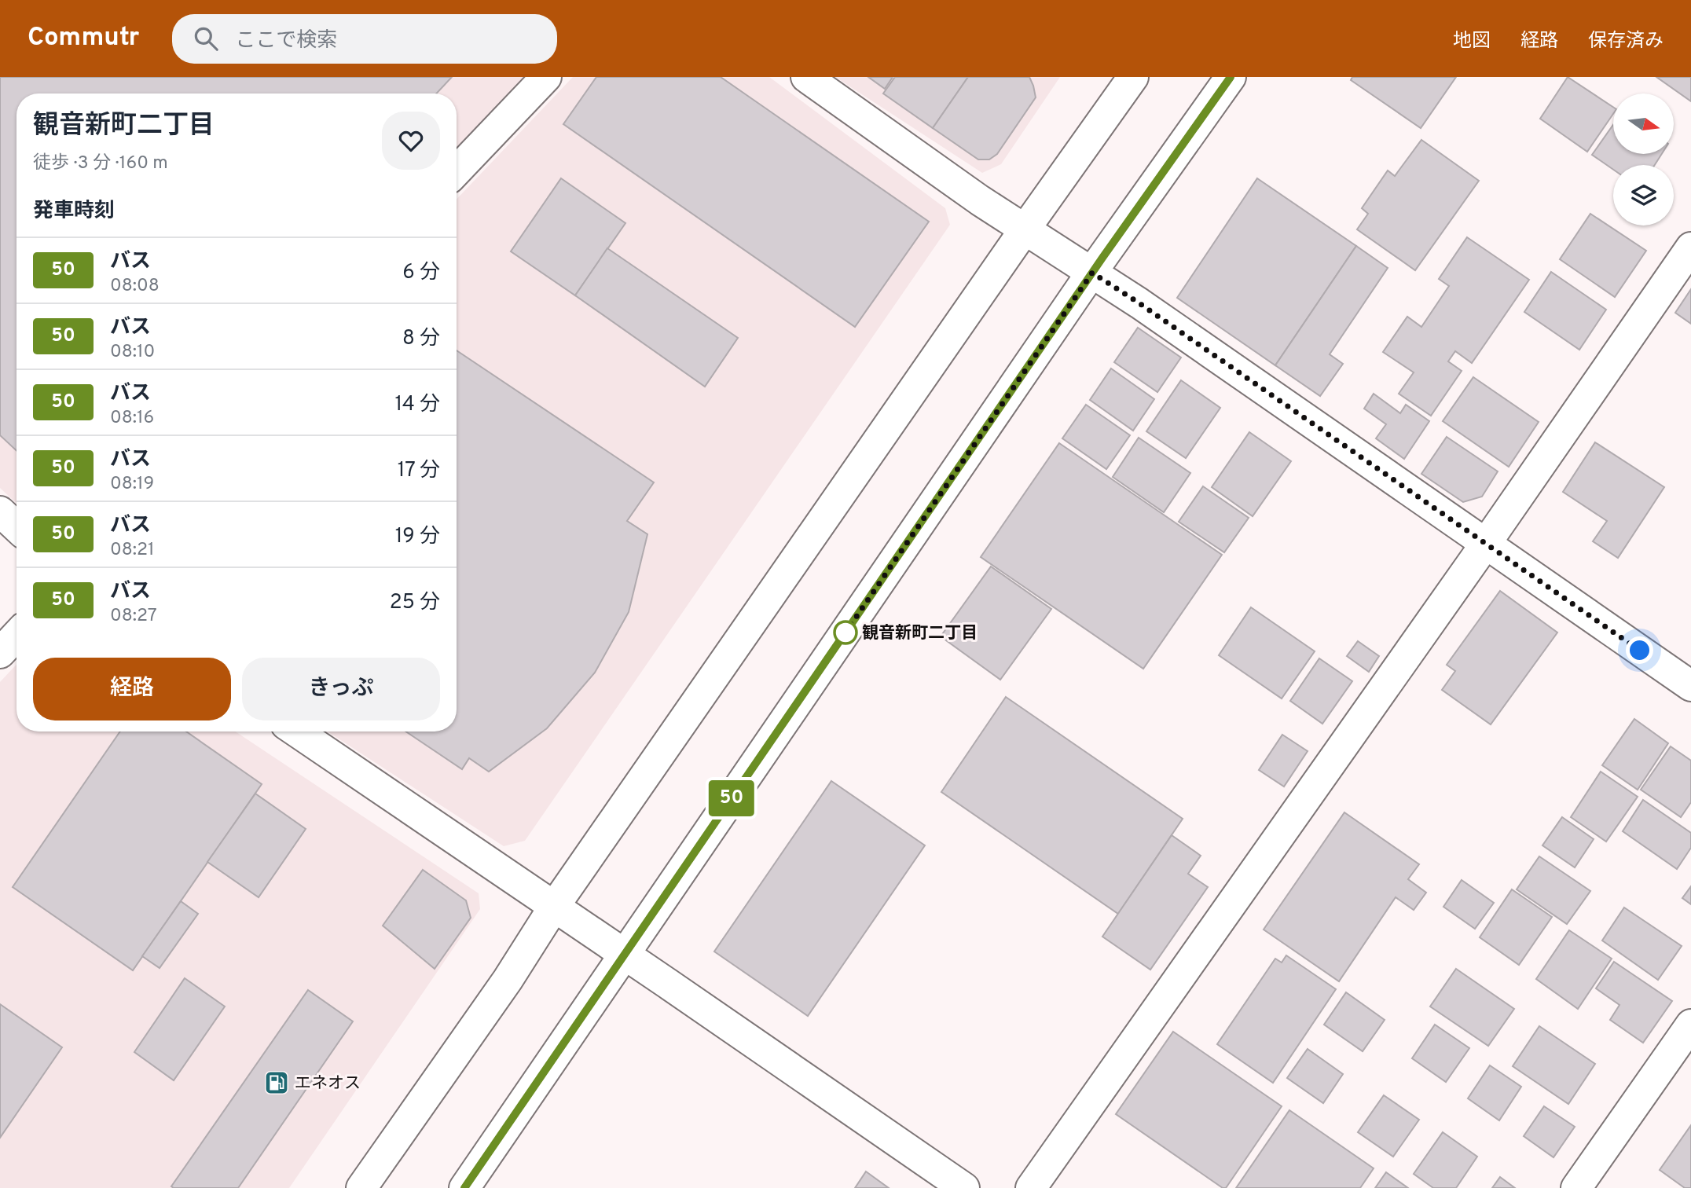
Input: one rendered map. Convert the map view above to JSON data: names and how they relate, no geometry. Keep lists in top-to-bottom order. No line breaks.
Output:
{"places":{"other":["観音新町二丁目"],"fuel station":["エネオス"]},"lines":["bus line 50"],"north":"right","page":{"header":"Commutr","search":"ここで検索","nav":["地図","経路","保存済み"],"on_map":"50","heading":[["観音新町二丁目","徒歩 · 3 分 · 160 m"],"発車時刻"],"list":[{"mark":"50","name":"バス","note":"08:08","value":"6 分"},{"mark":"50","name":"バス","note":"08:10","value":"8 分"},{"mark":"50","name":"バス","note":"08:16","value":"14 分"},{"mark":"50","name":"バス","note":"08:19","value":"17 分"},{"mark":"50","name":"バス","note":"08:21","value":"19 分"},{"mark":"50","name":"バス","note":"08:27","value":"25 分"}],"buttons":["経路","きっぷ"]}}
